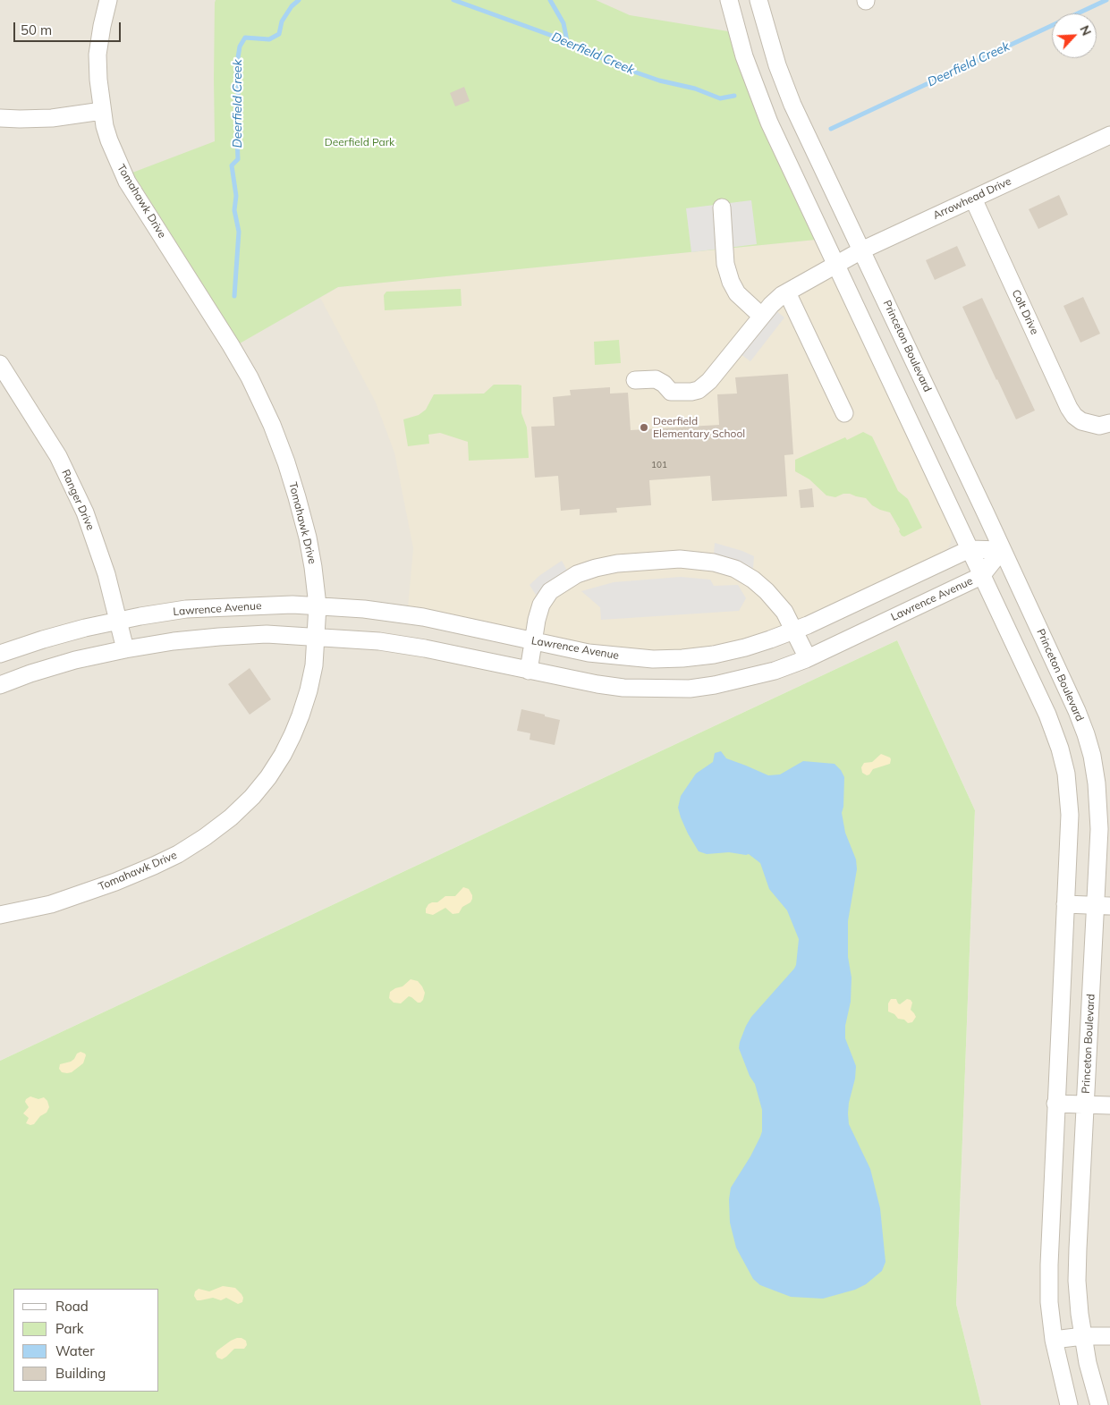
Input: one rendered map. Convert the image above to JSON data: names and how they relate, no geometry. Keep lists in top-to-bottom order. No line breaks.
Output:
{"streets":{"street":["Arrowhead Drive","Tomahawk Drive","Colt Drive","Princeton Boulevard","Ranger Drive","Lawrence Avenue"]},"crossings":[["Arrowhead Drive","Colt Drive"],["Arrowhead Drive","Princeton Boulevard"],["Tomahawk Drive","Lawrence Avenue"],["Princeton Boulevard","Lawrence Avenue"],["Ranger Drive","Lawrence Avenue"]],"water":["Deerfield Creek"],"parks":["Deerfield Park"],"places":["Deerfield Elementary School"],"house_numbers":["101"],"legend":["Road","Park","Water","Building"],"scale_bar":"50 m","north":"top right"}
